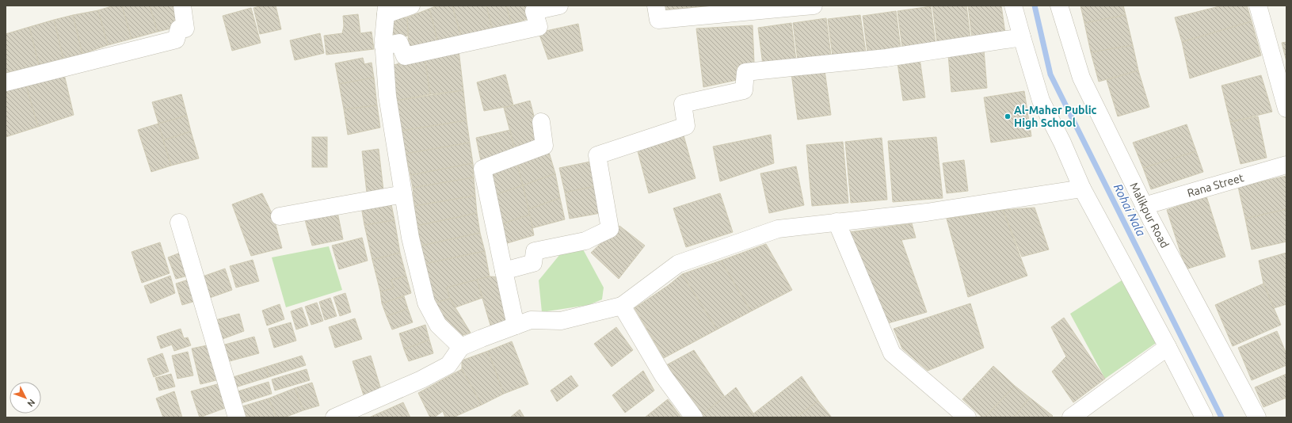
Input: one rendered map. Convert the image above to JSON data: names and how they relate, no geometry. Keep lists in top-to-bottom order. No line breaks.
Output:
{"streets":{"street":["Rana Street","Malikpur Road"]},"crossings":[["Rana Street","Malikpur Road"]],"water":["Rohai Nala"],"places":["Al-Maher Public High School"],"north":"bottom right"}
